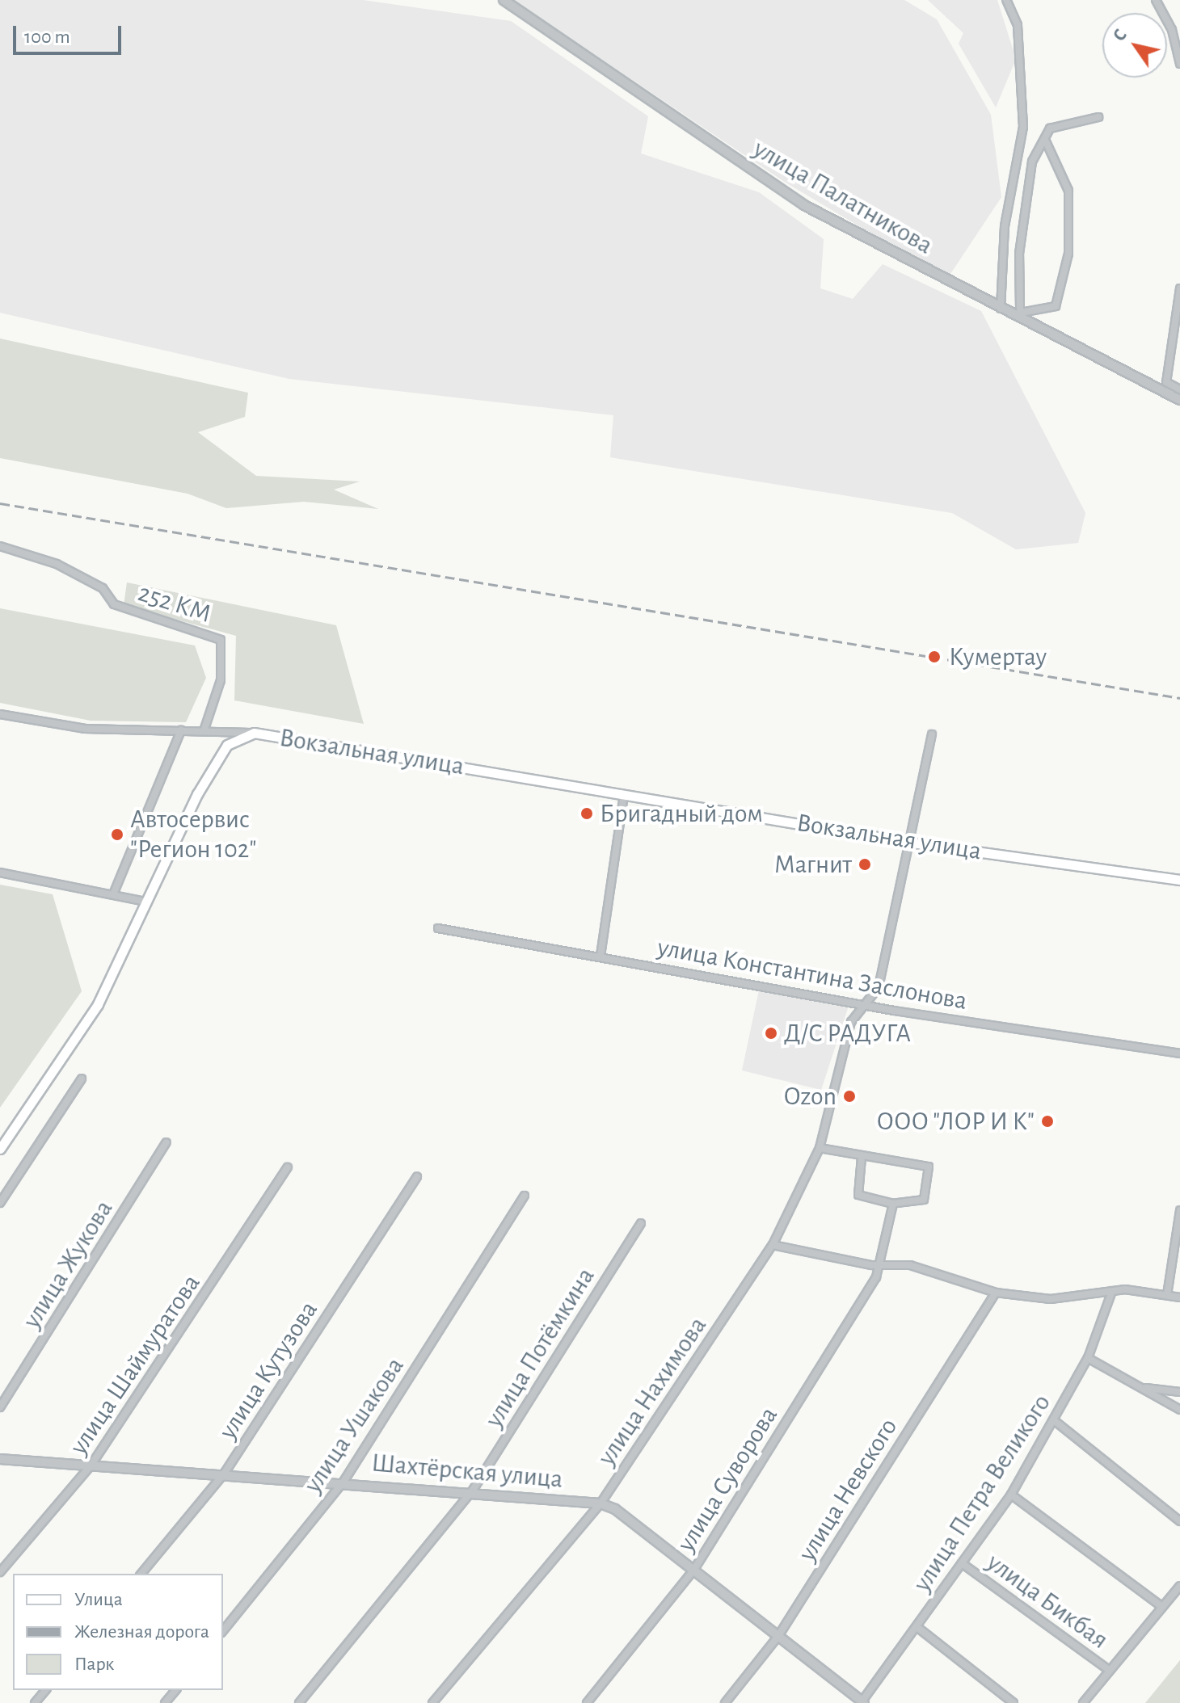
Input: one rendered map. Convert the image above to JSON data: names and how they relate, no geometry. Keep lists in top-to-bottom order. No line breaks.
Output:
{"streets":{"main road":["Вокзальная улица"],"street":["улица Палатникова","252 КМ","улица Константина Заслонова","улица Жукова","улица Потёмкина","улица Шаймуратова","улица Кутузова","улица Нахимова","улица Ушакова","Шахтёрская улица","улица Суворова","улица Невского","улица Петра Великого","улица Бикбая"]},"crossings":[["Вокзальная улица","улица Нахимова"],["улица Константина Заслонова","улица Нахимова"],["улица Потёмкина","Шахтёрская улица"],["улица Шаймуратова","Шахтёрская улица"],["улица Кутузова","Шахтёрская улица"],["улица Нахимова","Шахтёрская улица"],["улица Ушакова","Шахтёрская улица"],["улица Петра Великого","улица Бикбая"]],"places":["Кумертау","Бригадный дом","Автосервис \"Регион 102\"","Магнит","Д/С РАДУГА","Ozon","ООО \"ЛОР И К\""],"legend":["Улица","Железная дорога","Парк"],"scale_bar":"100 m","north":"top left"}
